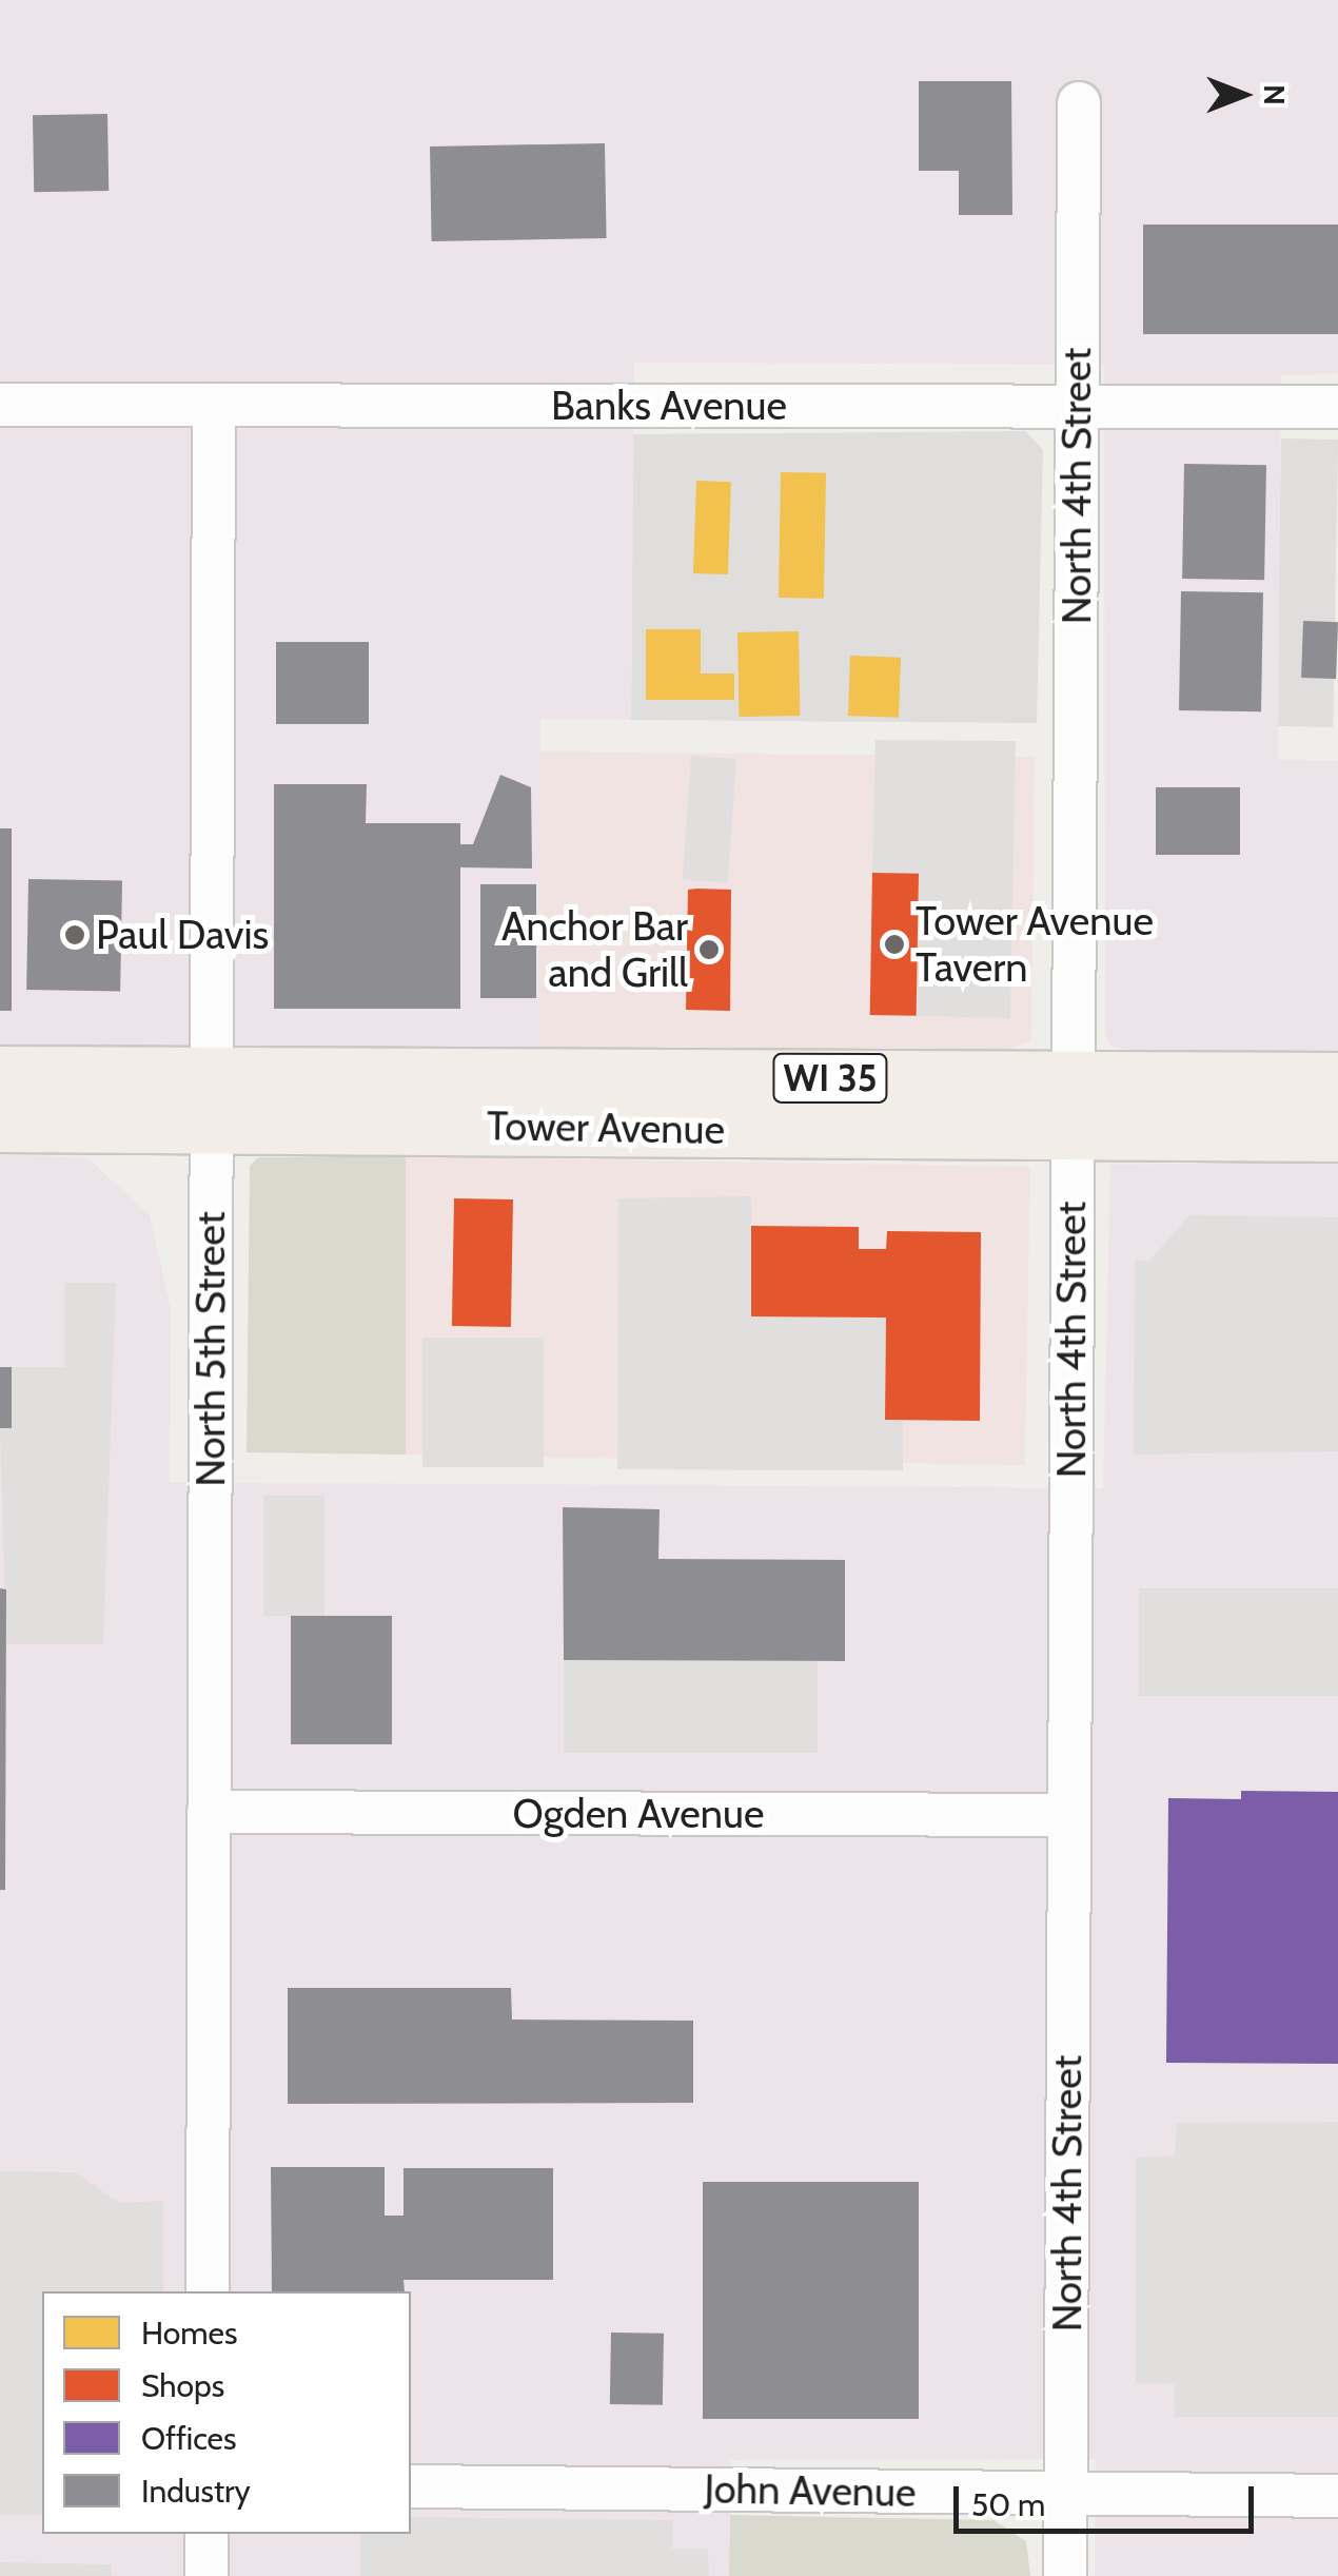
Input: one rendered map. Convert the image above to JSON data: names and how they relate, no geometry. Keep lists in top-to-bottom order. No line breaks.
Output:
{"streets":{"main road":["WI 35","Tower Avenue"],"street":["Banks Avenue","North 4th Street","North 5th Street","Ogden Avenue","John Avenue"]},"crossings":[["Banks Avenue","North 4th Street"],["Banks Avenue","North 5th Street"],["North 4th Street","Tower Avenue"],["North 4th Street","Ogden Avenue"],["North 4th Street","John Avenue"],["Tower Avenue","North 5th Street"],["North 5th Street","Ogden Avenue"]],"places":["Paul Davis","Tower Avenue Tavern","Anchor Bar and Grill"],"legend":["Homes","Shops","Offices","Industry"],"scale_bar":"50 m","north":"right"}
